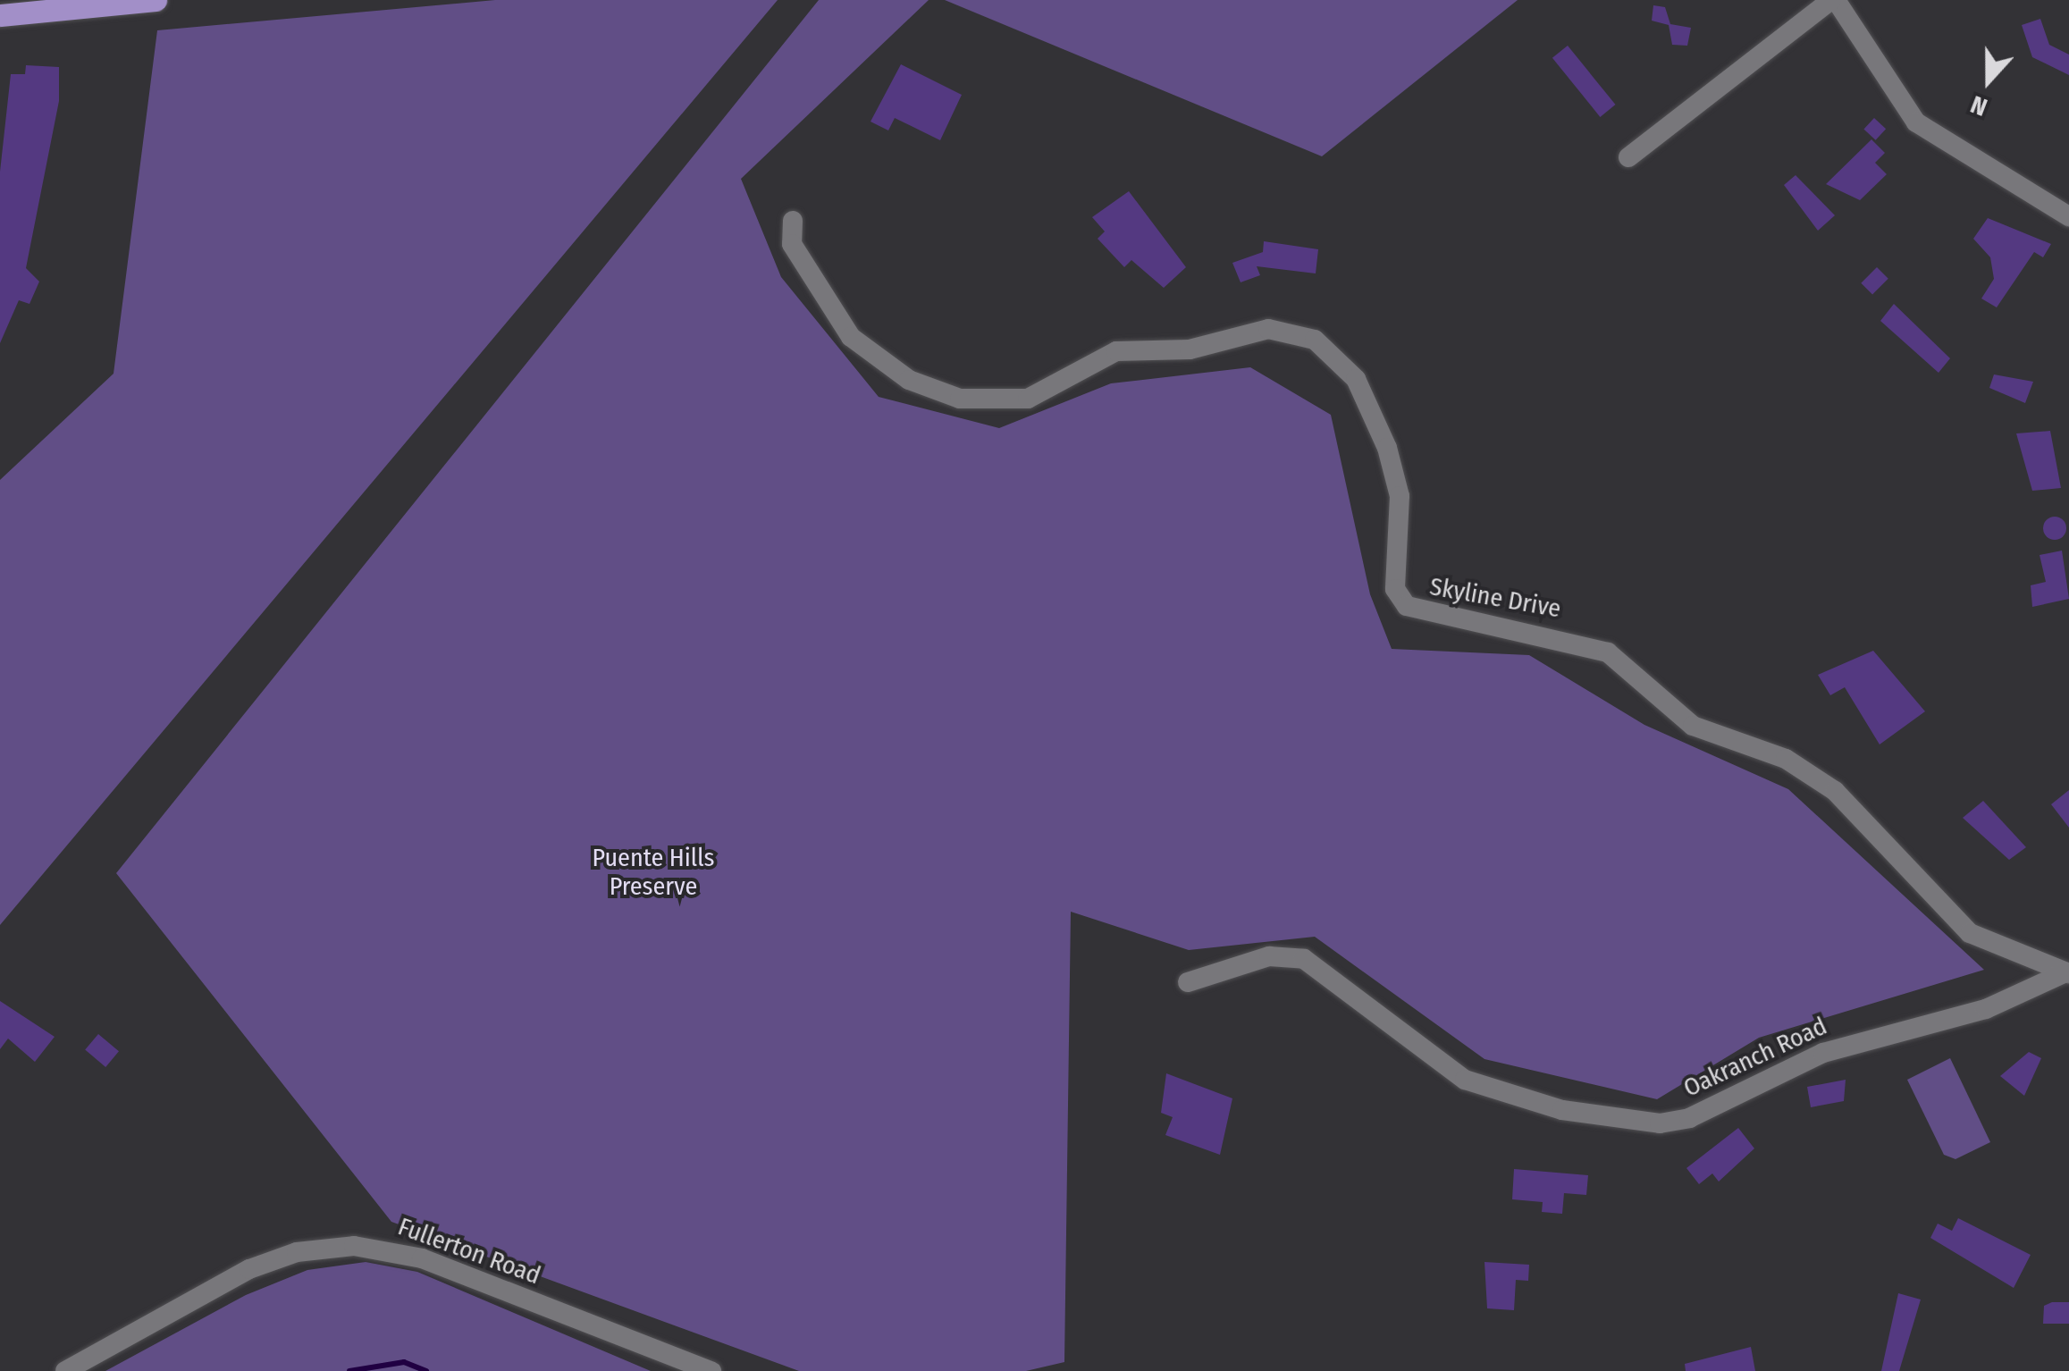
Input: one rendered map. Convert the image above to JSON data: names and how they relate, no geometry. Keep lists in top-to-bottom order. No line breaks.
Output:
{"streets":{"street":["Skyline Drive","Oakranch Road","Fullerton Road"]},"crossings":[["Skyline Drive","Oakranch Road"]],"parks":["Puente Hills Preserve"],"north":"bottom"}
